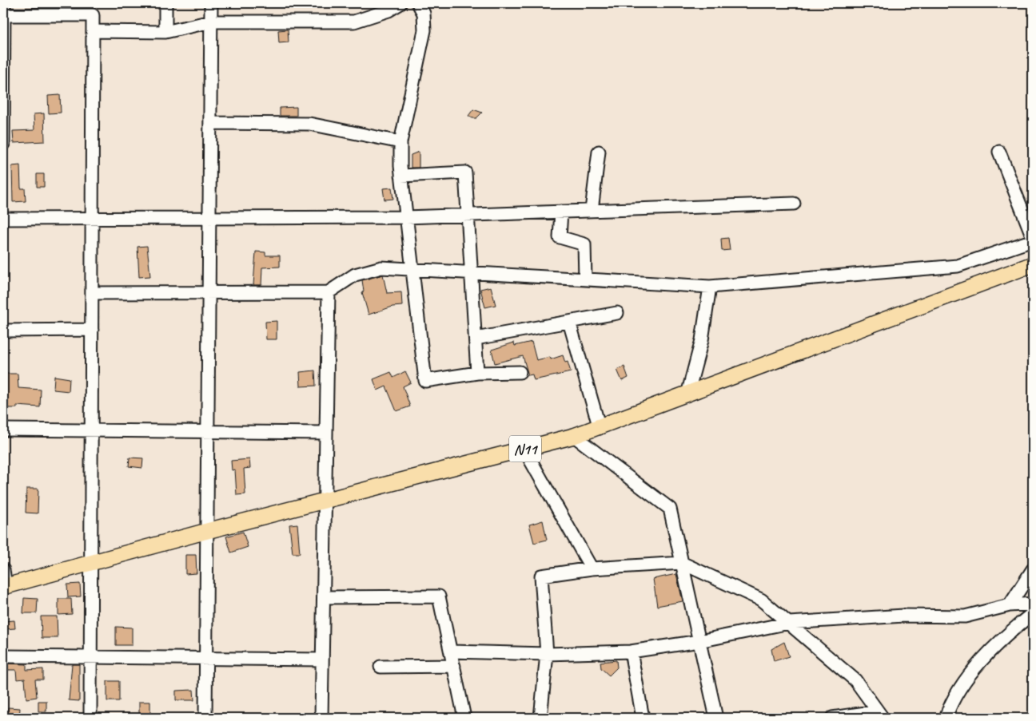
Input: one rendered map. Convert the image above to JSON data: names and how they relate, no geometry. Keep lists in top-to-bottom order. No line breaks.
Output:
{"streets":{"main road":["N11"]}}
